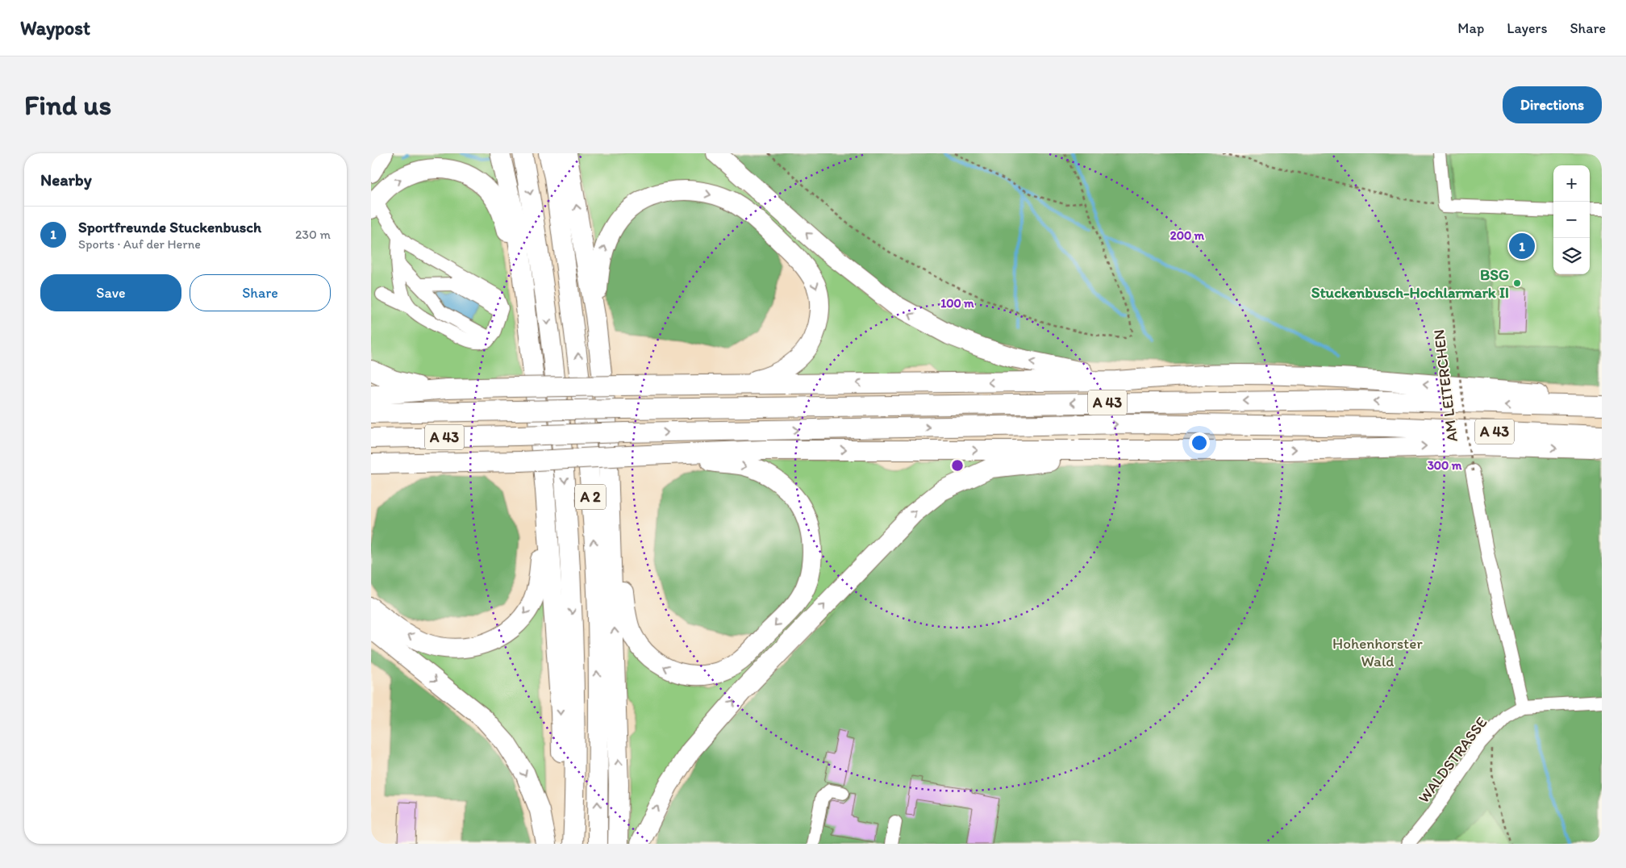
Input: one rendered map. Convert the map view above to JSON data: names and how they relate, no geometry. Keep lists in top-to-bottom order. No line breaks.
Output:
{"streets":{"highway":["A 43","A 2"],"street":["WALDSTRASSE"],"path":["AM LEITERCHEN"]},"parks":["Hohenhorster Wald"],"places":["BSG Stuckenbusch-Hochlarmark II"],"page":{"header":"Waypost","nav":["Map","Layers","Share"],"buttons":["Directions",["Save","Share"]],"title":"Find us","heading":"Nearby","map_buttons":["+","−"],"list":[{"mark":"1","name":"Sportfreunde Stuckenbusch","note":"Sports · Auf der Herne","value":"230 m"}],"pins":"1"},"rings":["200 m","100 m","300 m"]}
